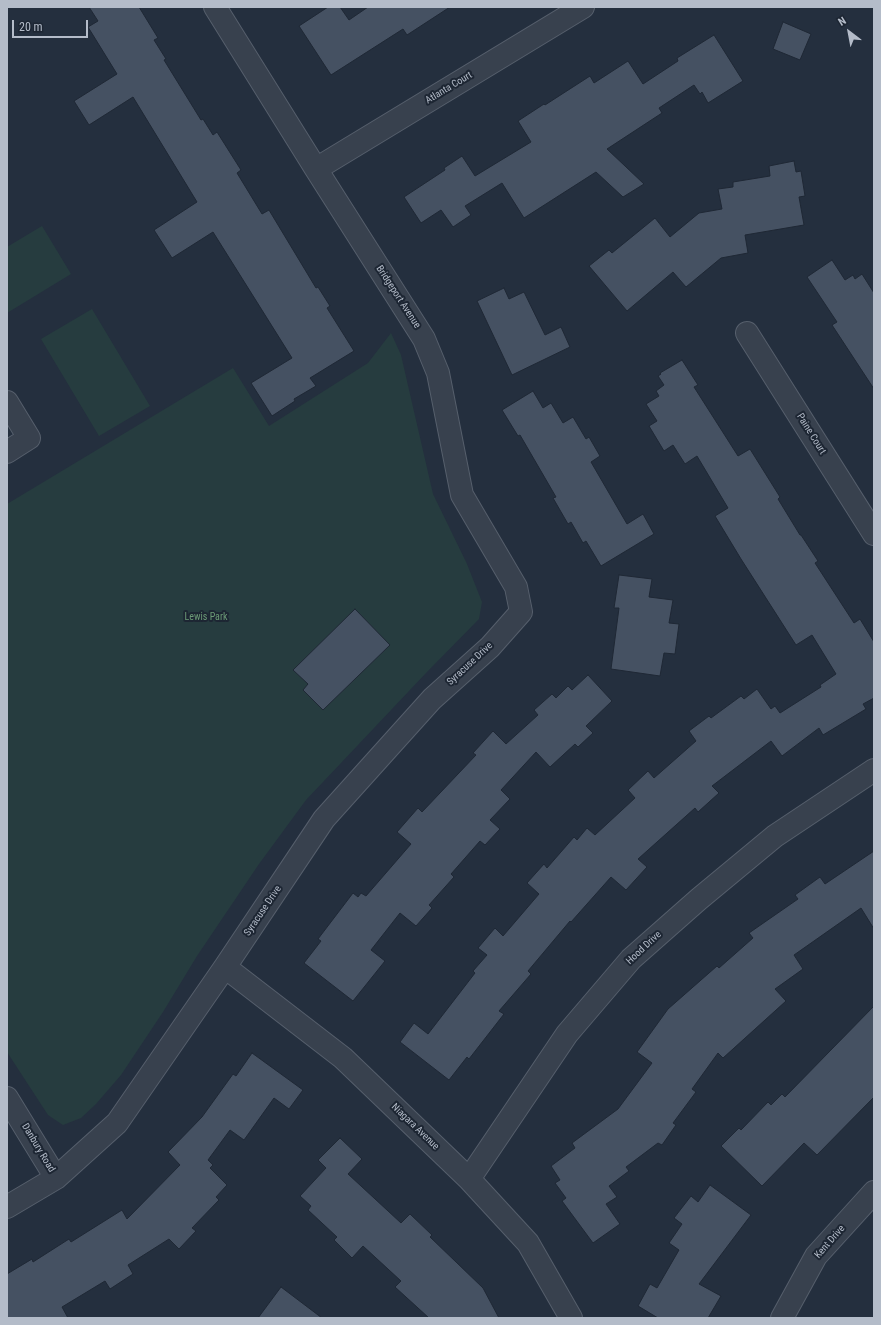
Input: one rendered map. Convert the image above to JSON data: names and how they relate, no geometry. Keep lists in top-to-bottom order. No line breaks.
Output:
{"streets":{"street":["Atlanta Court","Bridgeport Avenue","Paine Court","Syracuse Drive","Hood Drive","Niagara Avenue","Danbury Road","Kent Drive"]},"crossings":[["Atlanta Court","Bridgeport Avenue"],["Bridgeport Avenue","Syracuse Drive"],["Syracuse Drive","Niagara Avenue"],["Syracuse Drive","Danbury Road"],["Hood Drive","Niagara Avenue"]],"parks":["Lewis Park"],"scale_bar":"20 m","north":"top left"}
